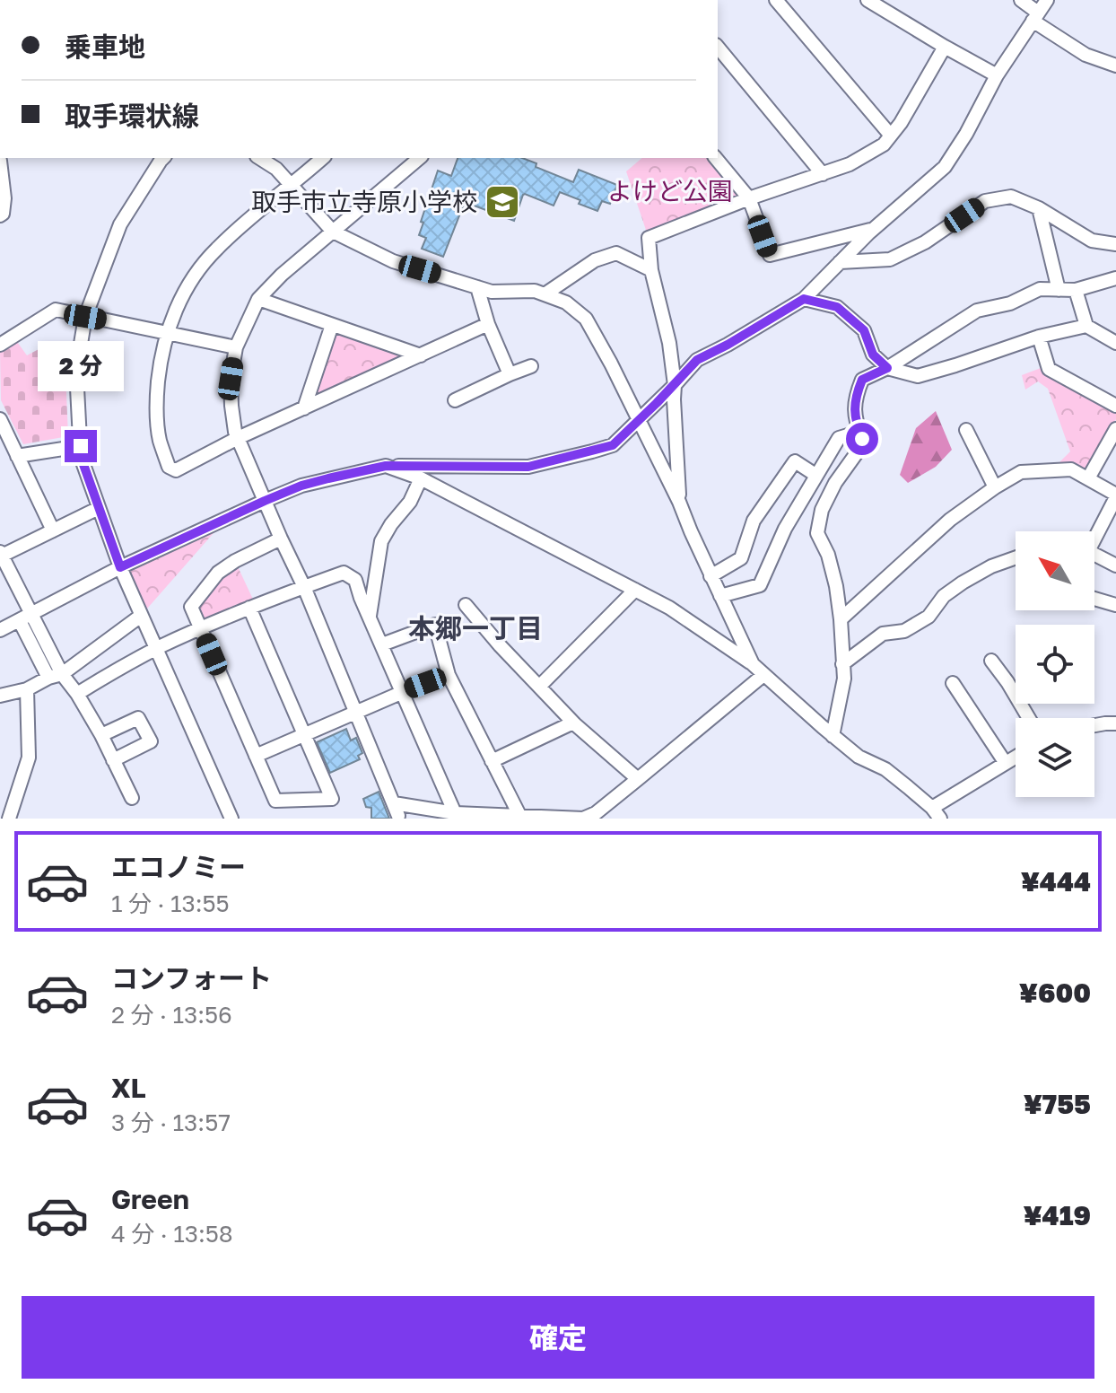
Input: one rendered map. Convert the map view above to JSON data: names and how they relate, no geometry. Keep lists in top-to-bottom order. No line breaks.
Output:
{"districts":["本郷一丁目"],"parks":["よけど公園"],"places":{"school or university":["取手市立寺原小学校"]},"north":"top left","page":{"banner":["乗車地","取手環状線"],"bubble":"2 分","list":[{"name":"エコノミー","note":"1 分 · 13:55","value":"¥444"},{"name":"コンフォート","note":"2 分 · 13:56","value":"¥600"},{"name":"XL","note":"3 分 · 13:57","value":"¥755"},{"name":"Green","note":"4 分 · 13:58","value":"¥419"}],"buttons":"確定"}}
